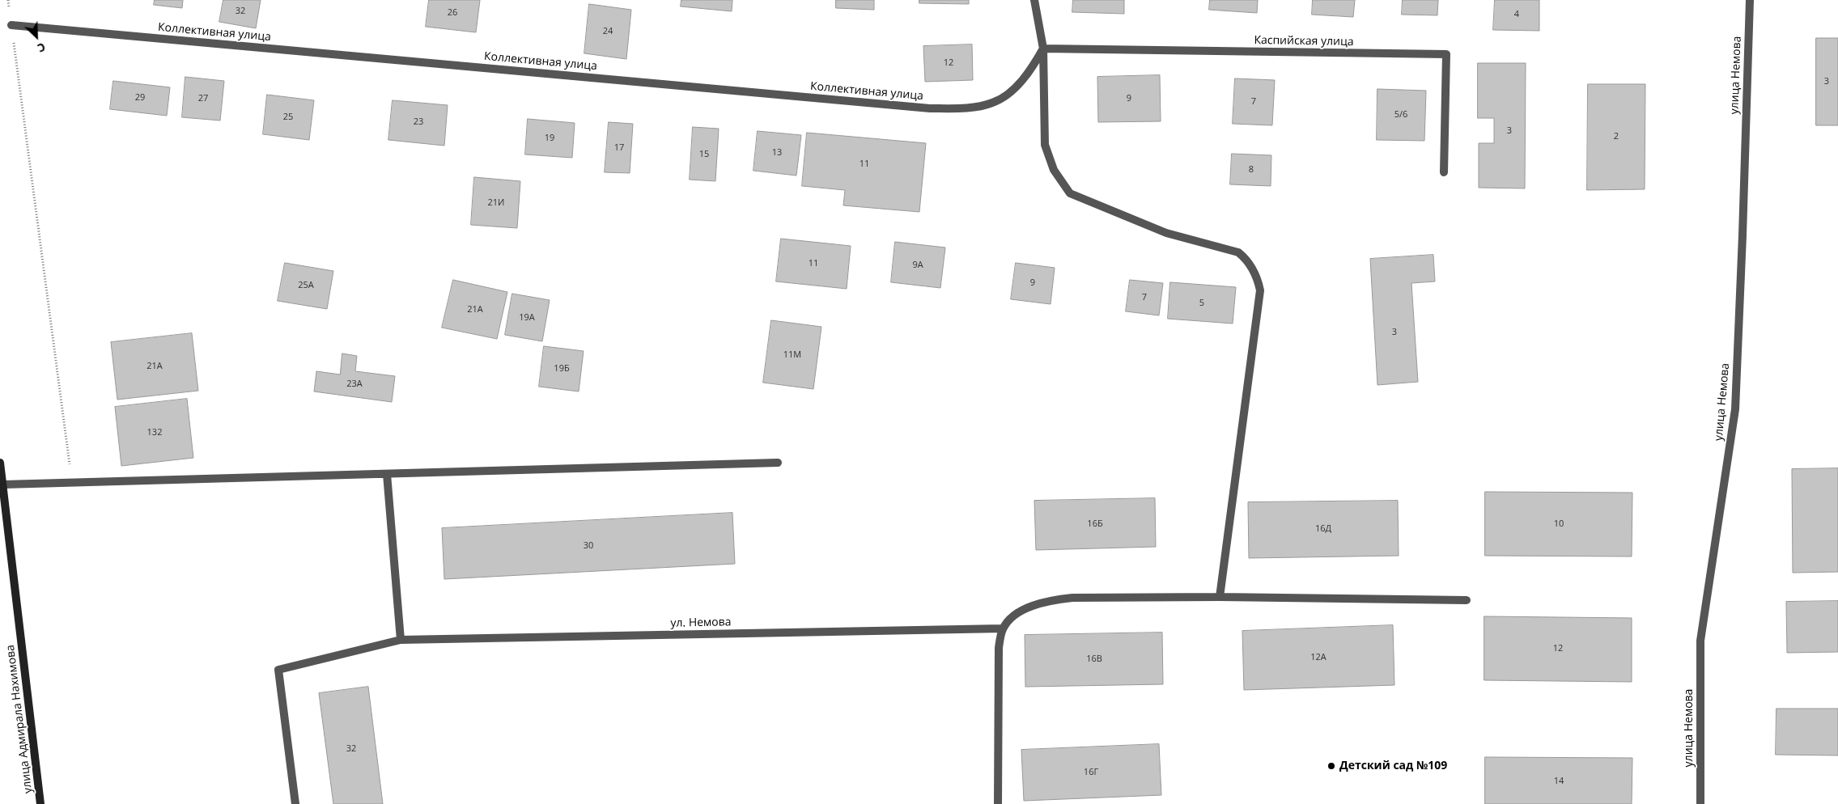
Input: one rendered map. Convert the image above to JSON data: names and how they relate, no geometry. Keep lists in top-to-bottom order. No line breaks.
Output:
{"streets":{"main road":["улица Адмирала Нахимова"],"street":["Коллективная улица","Каспийская улица","улица Немова","ул. Немова"]},"crossings":[["Коллективная улица","Каспийская улица"]],"places":["Детский сад №109"],"house_numbers":["32","26","4","24","12","3","29","27","9","7","5/6","25","23","3","2","19","17","13","15","11","8","21И","11","9А","9","25А","7","5","21А","19А","3","11М","21А","19Б","23А","132","16Б","10","16Д","30","12","12А","16В","32","16Г","14"],"north":"bottom right"}
